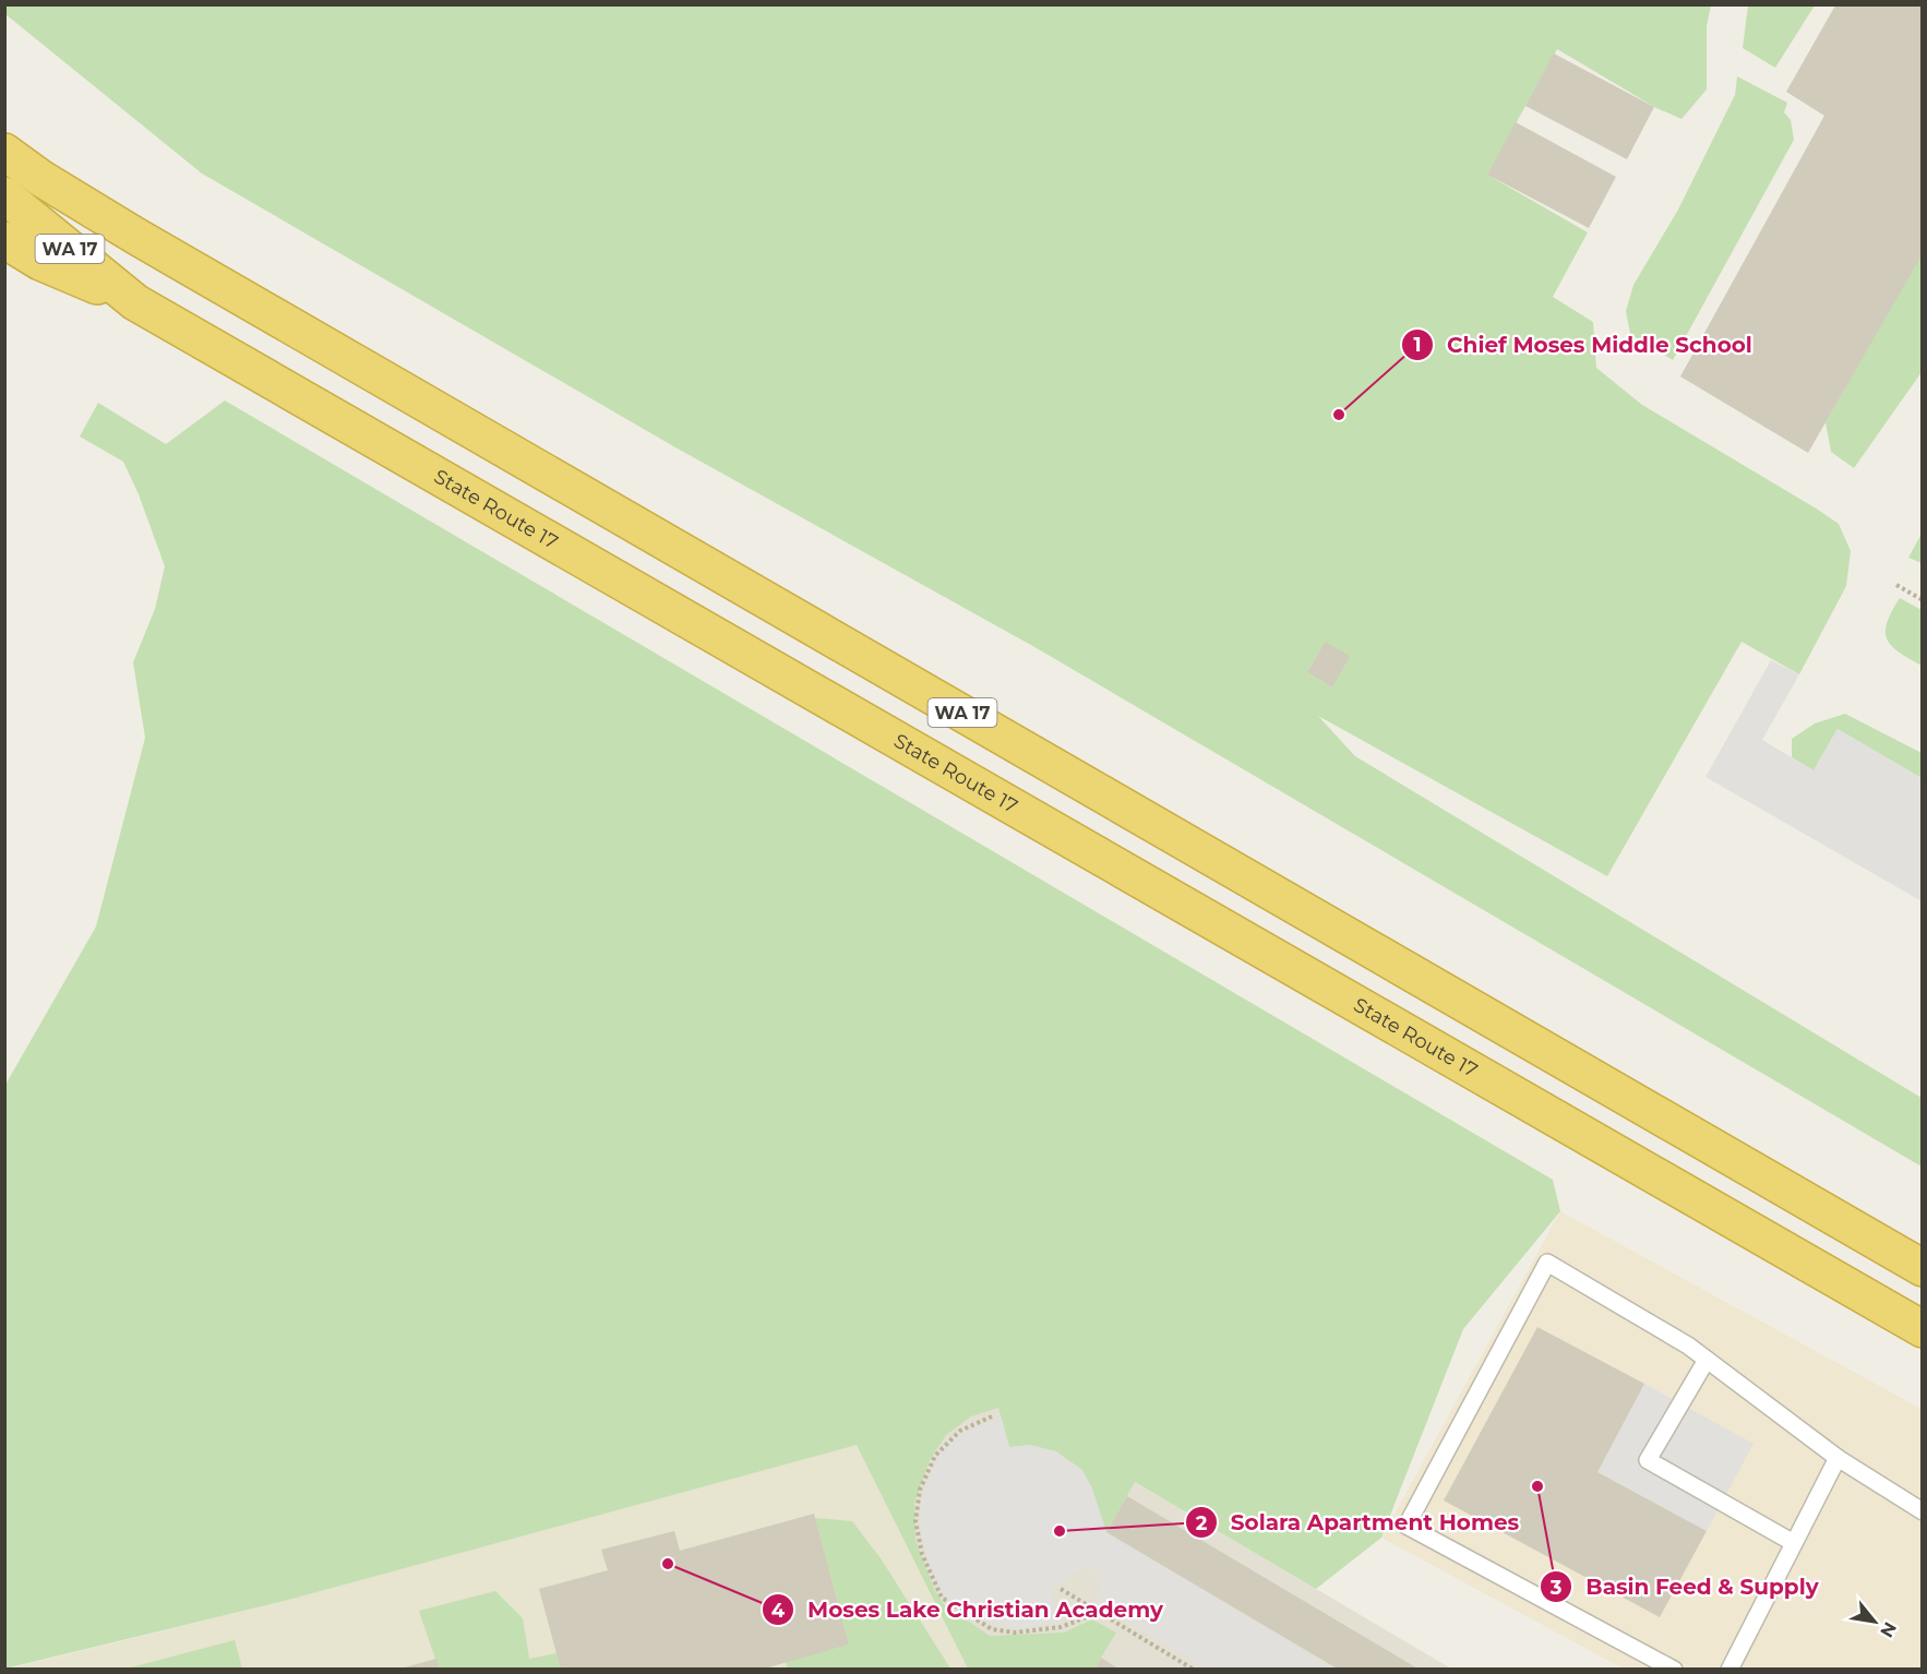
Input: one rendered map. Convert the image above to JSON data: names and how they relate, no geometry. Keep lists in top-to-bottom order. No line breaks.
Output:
{"streets":{"highway":["WA 17","State Route 17"]},"crossings":[["WA 17","State Route 17"]],"places":["Chief Moses Middle School","Basin Feed & Supply","Solara Apartment Homes","Moses Lake Christian Academy"],"north":"bottom right"}
